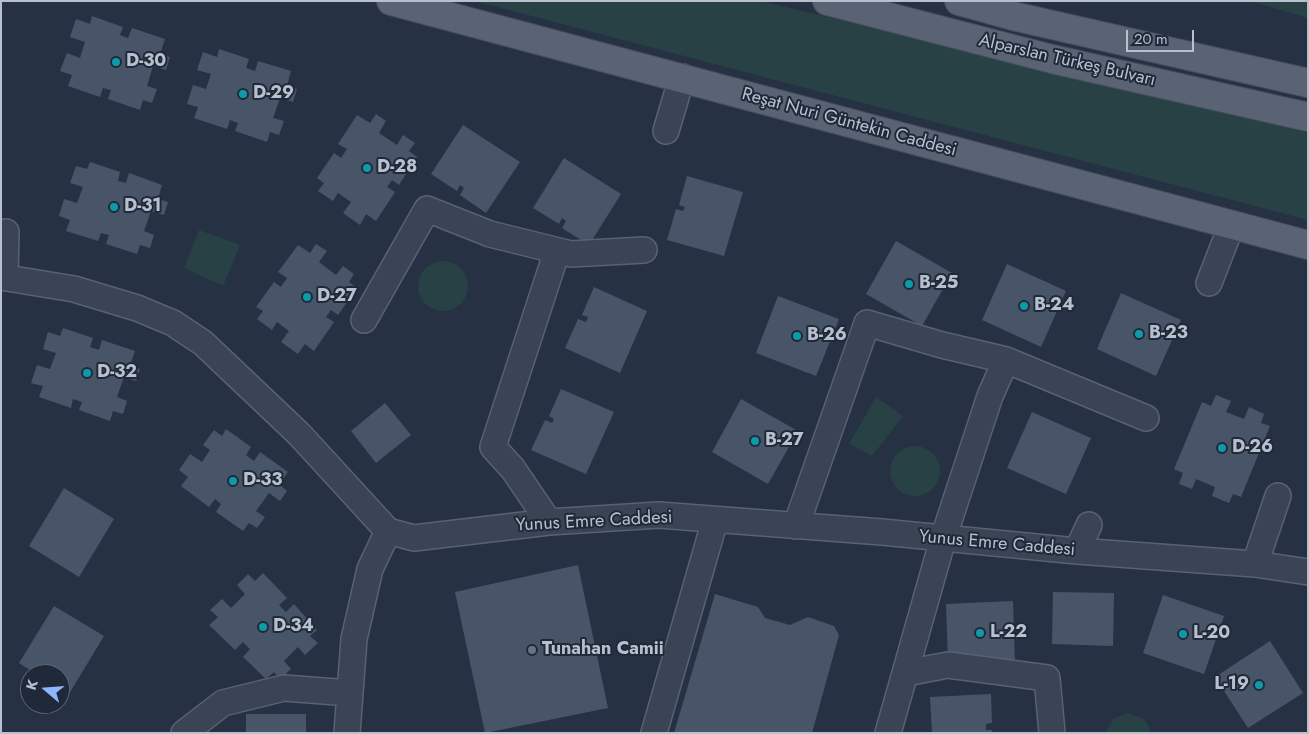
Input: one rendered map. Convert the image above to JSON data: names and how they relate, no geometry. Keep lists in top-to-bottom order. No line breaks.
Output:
{"streets":{"main road":["Alparslan Türkeş Bulvarı","Reşat Nuri Güntekin Caddesi"],"street":["Yunus Emre Caddesi"]},"places":["D-30","D-29","D-28","D-31","B-25","D-27","B-24","B-23","B-26","D-32","B-27","D-26","D-33","D-34","L-22","L-20","Tunahan Camii","L-19"],"scale_bar":"20 m","north":"left"}
